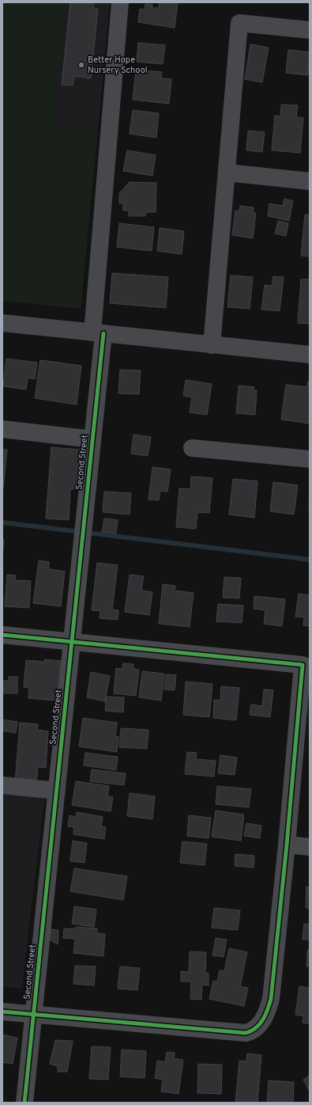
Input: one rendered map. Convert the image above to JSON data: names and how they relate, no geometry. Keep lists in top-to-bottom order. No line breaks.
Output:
{"streets":{"street":["Second Street"]},"places":["Better Hope Nursery School"]}
